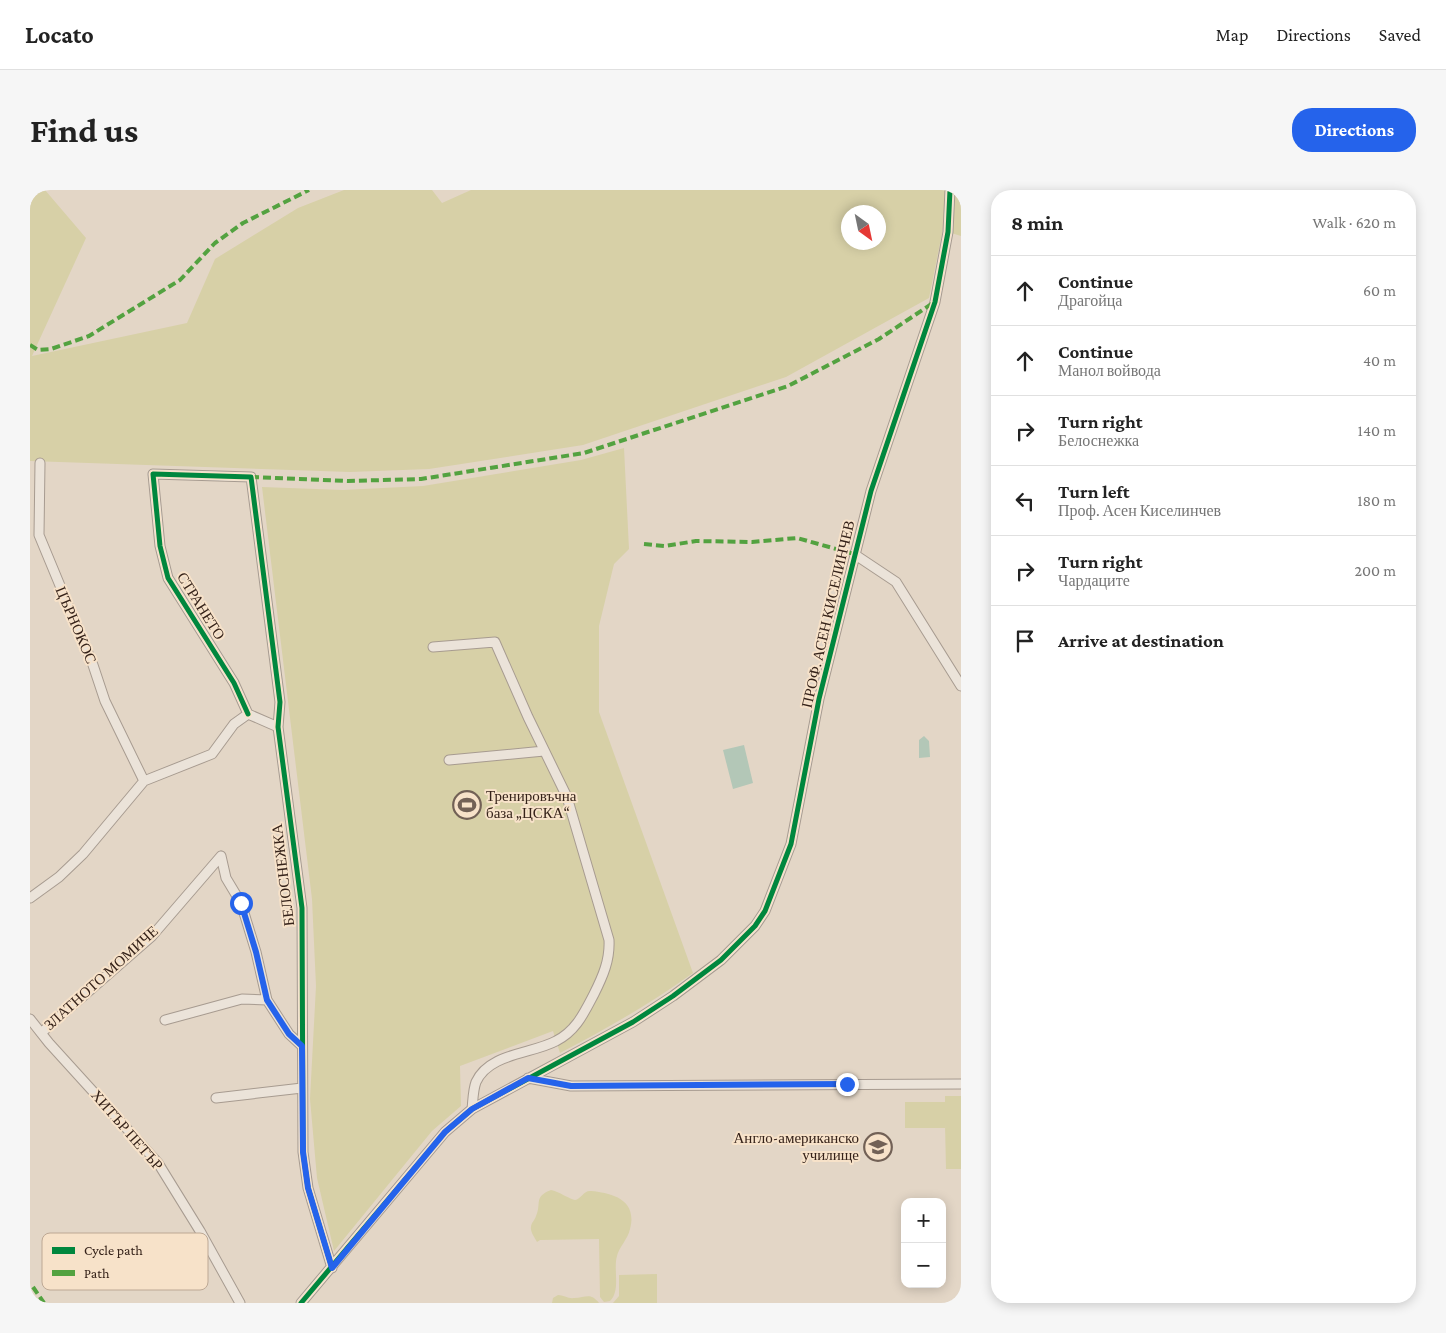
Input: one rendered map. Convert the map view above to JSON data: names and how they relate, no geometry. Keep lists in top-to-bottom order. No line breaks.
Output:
{"streets":{"street":["СТРАНЕТО","ПРОФ. АСЕН КИСЕЛИНЧЕВ","ЦЪРНОКОС","БЕЛОСНЕЖКА","ЗЛАТНОТО МОМИЧЕ","ХИТЪР ПЕТЪР"]},"crossings":[["СТРАНЕТО","БЕЛОСНЕЖКА"],["ПРОФ. АСЕН КИСЕЛИНЧЕВ","БЕЛОСНЕЖКА"],["ЗЛАТНОТО МОМИЧЕ","ХИТЪР ПЕТЪР"]],"places":{"sports":["Тренировъчна база „ЦСКА“"],"school or university":["Англо-американско училище"]},"legend":["Cycle path","Path"],"north":"bottom right","page":{"header":"Locato","nav":["Map","Directions","Saved"],"buttons":"Directions","title":"Find us","heading":["8 min","Walk · 620 m"],"list":[["Continue","Драгойца","60 m"],["Continue","Манол войвода","40 m"],["Turn right","Белоснежка","140 m"],["Turn left","Проф. Асен Киселинчев","180 m"],["Turn right","Чардаците","200 m"],"Arrive at destination"],"map_buttons":["+","−"]}}
